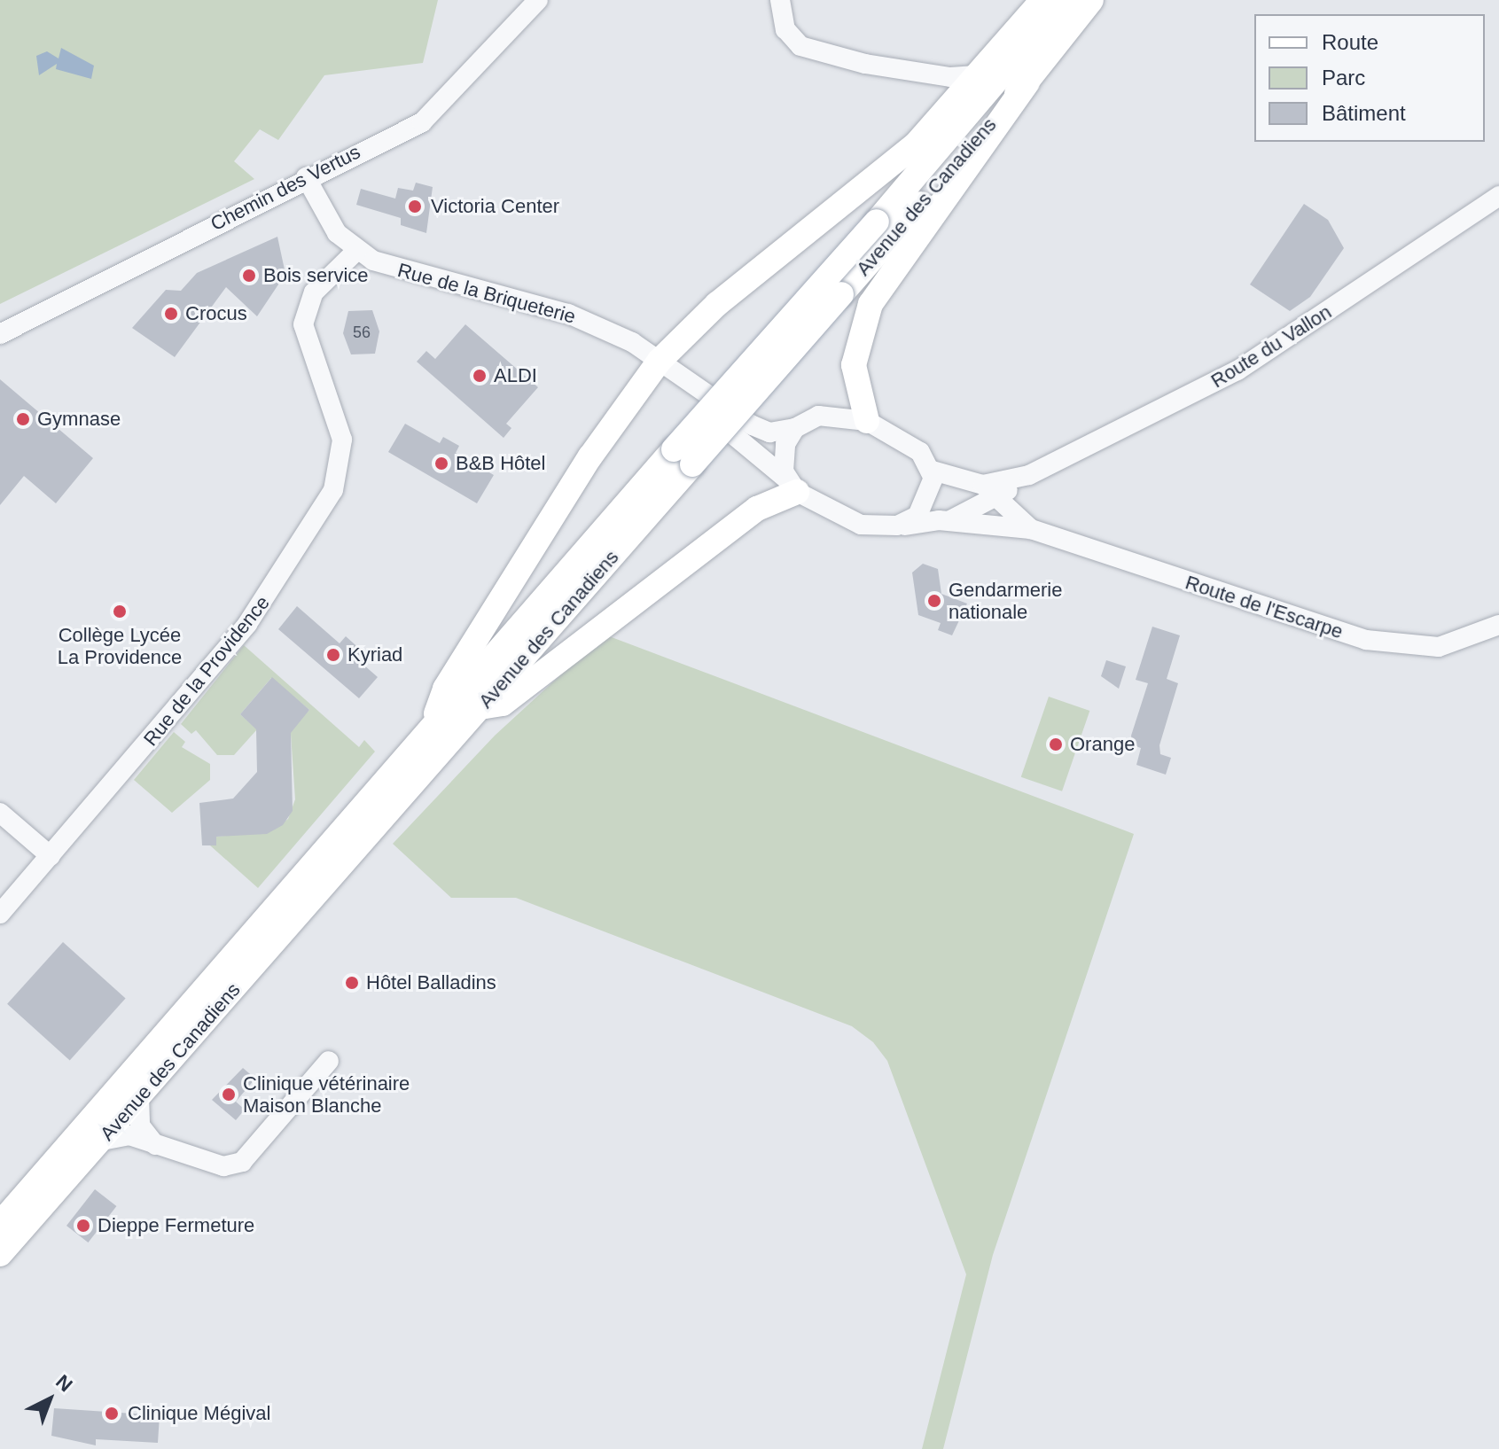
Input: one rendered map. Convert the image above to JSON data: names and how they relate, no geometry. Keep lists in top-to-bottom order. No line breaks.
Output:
{"streets":{"main road":["Avenue des Canadiens"],"street":["Chemin des Vertus","Rue de la Briqueterie","Route du Vallon","Route de l'Escarpe","Rue de la Providence"]},"crossings":[["Chemin des Vertus","Rue de la Briqueterie"],["Rue de la Briqueterie","Route de l'Escarpe"],["Rue de la Briqueterie","Rue de la Providence"],["Route du Vallon","Route de l'Escarpe"]],"places":["Victoria Center","Bois service","Crocus","ALDI","Gymnase","B&B Hôtel","Gendarmerie nationale","Collège Lycée La Providence","Kyriad","Orange","Hôtel Balladins","Clinique vétérinaire Maison Blanche","Dieppe Fermeture","Clinique Mégival"],"house_numbers":["56"],"legend":["Route","Parc","Bâtiment"],"north":"top right"}
